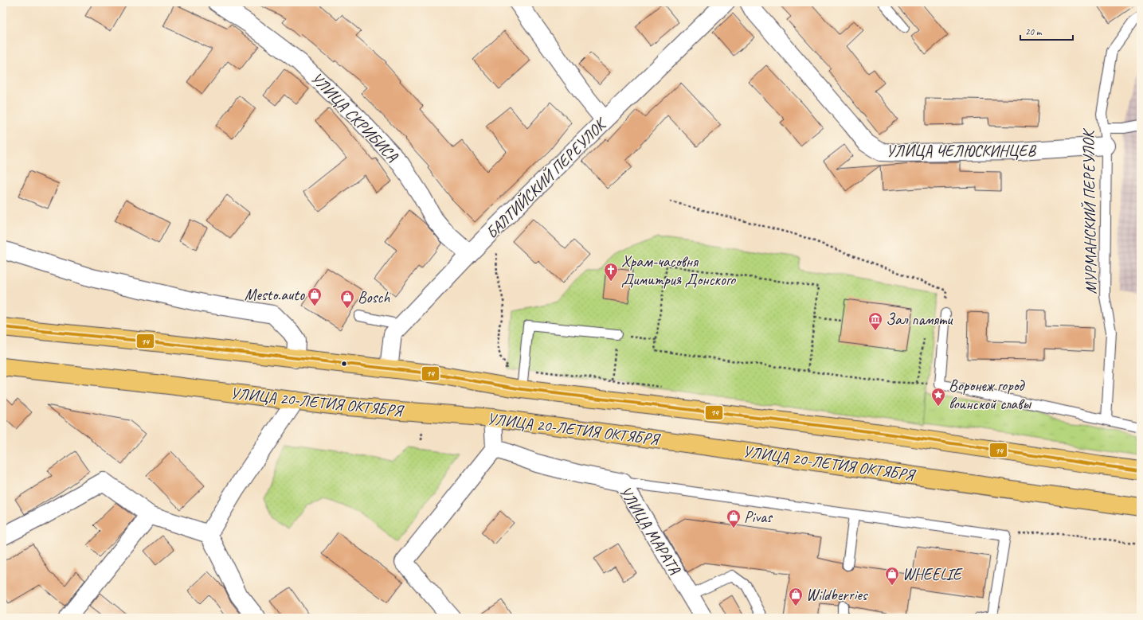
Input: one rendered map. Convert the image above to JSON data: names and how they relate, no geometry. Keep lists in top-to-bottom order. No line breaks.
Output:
{"streets":{"main road":["УЛИЦА 20-ЛЕТИЯ ОКТЯБРЯ"],"street":["УЛИЦА СКРИБИСА","УЛИЦА ЧЕЛЮСКИНЦЕВ","БАЛТИЙСКИЙ ПЕРЕУЛОК","УЛИЦА МАРАТА"],"lane":["МУРМАНСКИЙ ПЕРЕУЛОК"]},"crossings":[["УЛИЦА СКРИБИСА","БАЛТИЙСКИЙ ПЕРЕУЛОК"],["УЛИЦА ЧЕЛЮСКИНЦЕВ","МУРМАНСКИЙ ПЕРЕУЛОК"],["БАЛТИЙСКИЙ ПЕРЕУЛОК","УЛИЦА 20-ЛЕТИЯ ОКТЯБРЯ"]],"places":{"church":["Храм-часовня Димитрия Донского"],"shop":["Mesto.auto","Bosch","Pivas","WHEELIE","Wildberries"],"museum":["Зал памяти"],"place":["Воронеж город воинской славы"]},"lines":["transit line 14"],"scale_bar":"20 m"}
